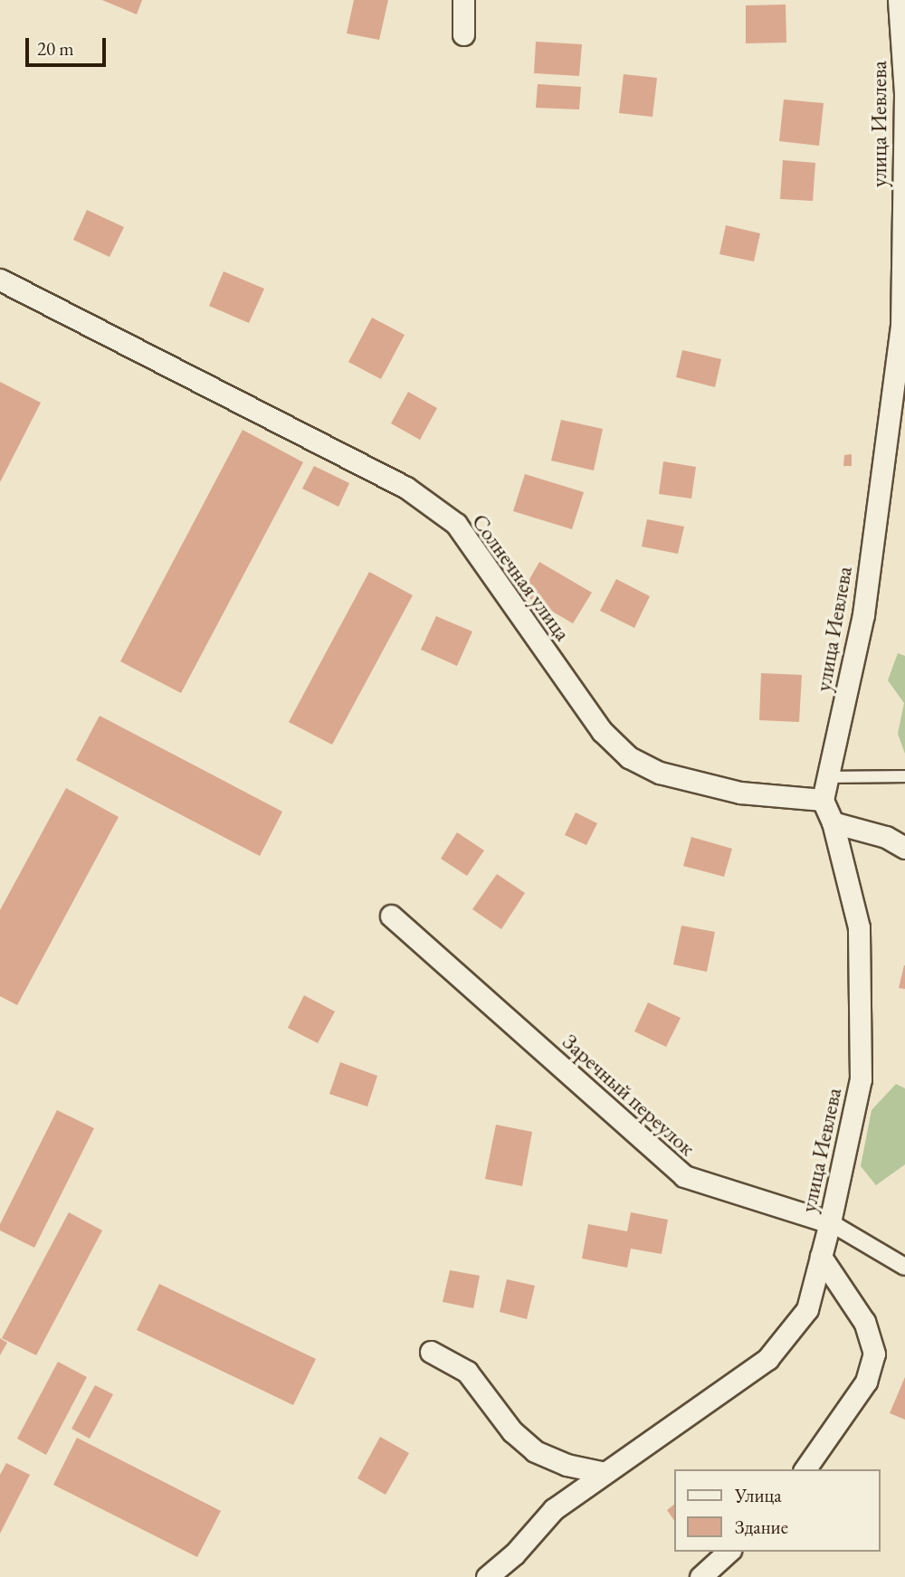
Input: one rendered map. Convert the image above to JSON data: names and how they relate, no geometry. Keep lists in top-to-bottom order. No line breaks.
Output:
{"streets":{"street":["улица Иевлева","Солнечная улица","Заречный переулок"]},"crossings":[["улица Иевлева","Солнечная улица"],["улица Иевлева","Заречный переулок"]],"legend":["Улица","Здание"],"scale_bar":"20 m"}
